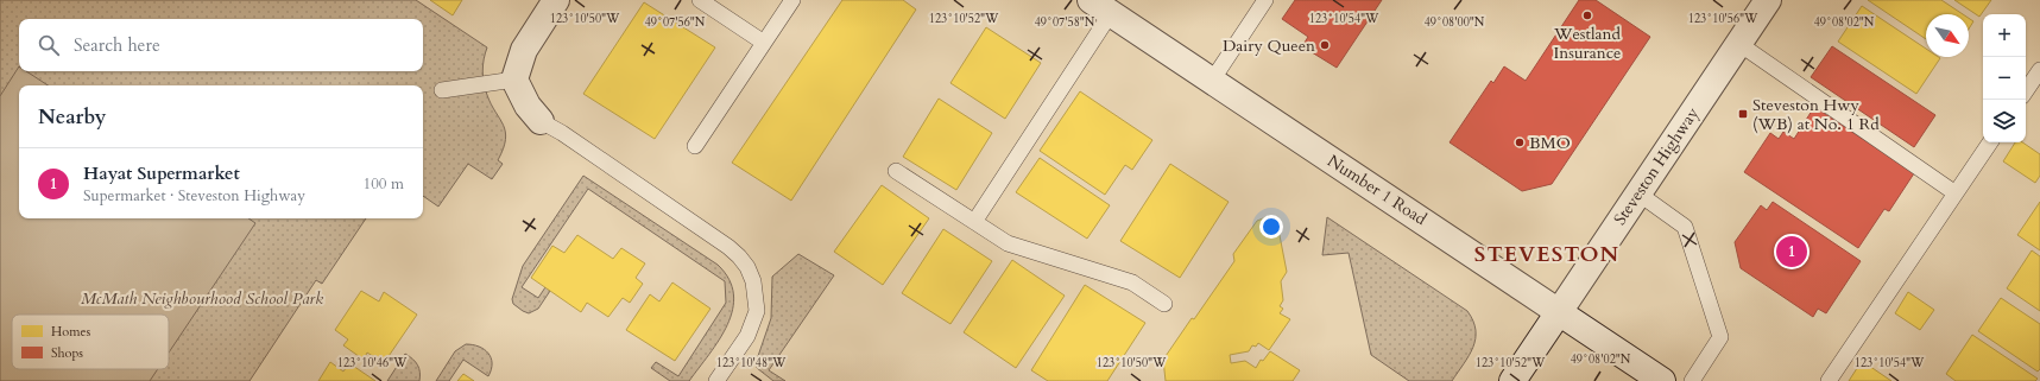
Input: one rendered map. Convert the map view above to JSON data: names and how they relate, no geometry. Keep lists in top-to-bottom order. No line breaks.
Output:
{"streets":{"street":["Steveston Highway","Number 1 Road"]},"crossings":[["Steveston Highway","Number 1 Road"]],"districts":["STEVESTON"],"parks":["McMath Neighbourhood School Park"],"places":{"other":["Westland Insurance","Dairy Queen","BMO"],"transit":["Steveston Hwy (WB) at No. 1 Rd"]},"legend":["Homes","Shops"],"north":"bottom right","page":{"map_buttons":["+","−"],"search":"Search here","heading":"Nearby","list":[{"mark":"1","name":"Hayat Supermarket","note":"Supermarket · Steveston Highway","value":"100 m"}],"pins":"1"},"coordinates":["123°10'50\"W","123°10'52\"W","123°10'54\"W","123°10'56\"W","49°07'56\"N","49°07'58\"N","49°08'00\"N","49°08'02\"N","123°10'46\"W","123°10'48\"W"]}
